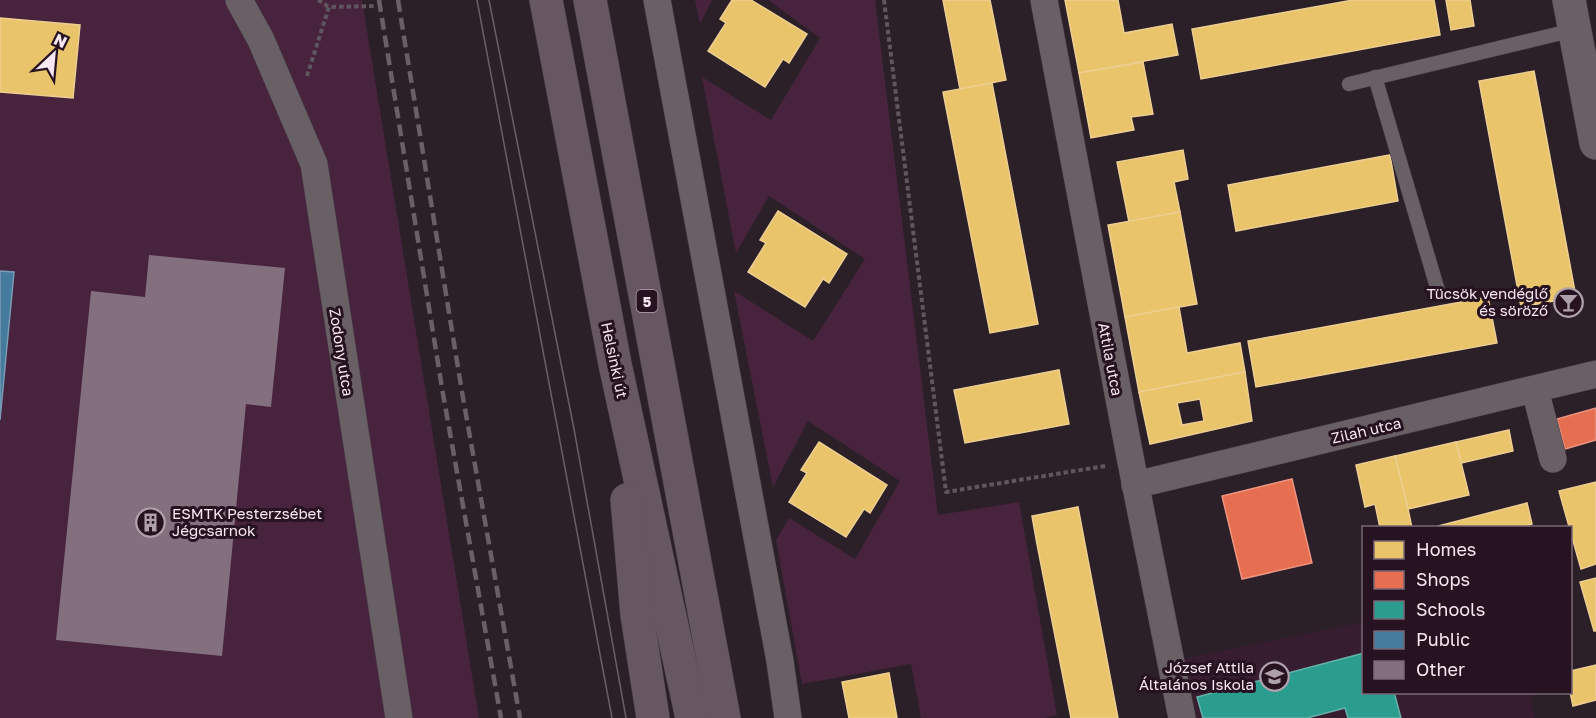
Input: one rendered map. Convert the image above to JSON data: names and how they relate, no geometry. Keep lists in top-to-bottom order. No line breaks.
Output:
{"streets":{"main road":["5","Helsinki út"],"street":["Zodony utca","Attila utca","Zilah utca"]},"crossings":[["Attila utca","Zilah utca"]],"places":{"bar":["Tücsök vendéglő és söröző"],"building":["ESMTK Pesterzsébet Jégcsarnok"],"school or university":["József Attila Általános Iskola"]},"legend":["Homes","Shops","Schools","Public","Other"],"north":"top right"}
